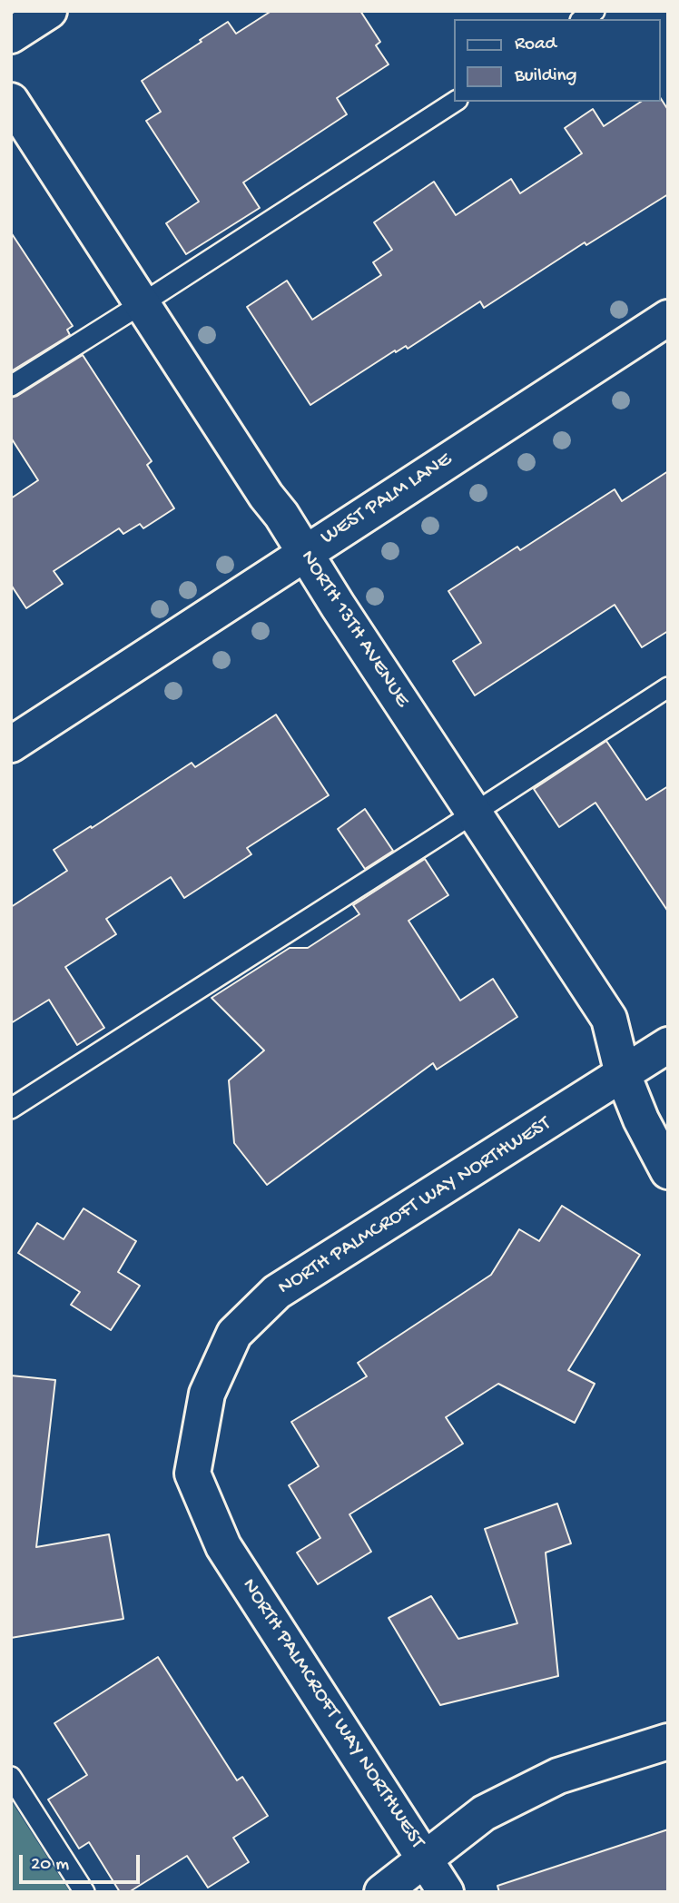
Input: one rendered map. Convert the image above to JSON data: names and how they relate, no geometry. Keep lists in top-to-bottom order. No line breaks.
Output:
{"streets":{"street":["WEST PALM LANE","NORTH 13TH AVENUE","NORTH PALMCROFT WAY NORTHWEST"]},"crossings":[["WEST PALM LANE","NORTH 13TH AVENUE"],["NORTH 13TH AVENUE","NORTH PALMCROFT WAY NORTHWEST"]],"legend":["Road","Building"],"scale_bar":"20 m"}
